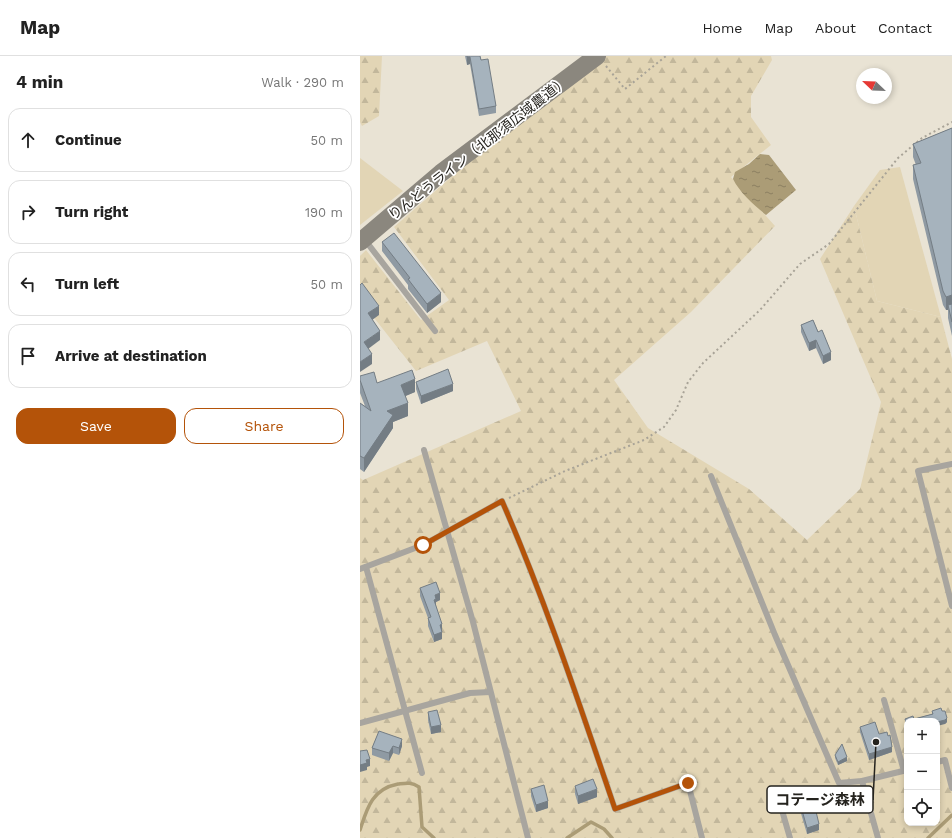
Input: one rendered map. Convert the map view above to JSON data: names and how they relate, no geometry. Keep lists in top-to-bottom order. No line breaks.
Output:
{"streets":{"street":["りんどうライン（北那須広域農道）"]},"places":["コテージ森林"],"north":"top left","page":{"header":"Map","nav":["Home","Map","About","Contact"],"heading":["4 min","Walk · 290 m"],"list":[["Continue","50 m"],["Turn right","190 m"],["Turn left","50 m"],"Arrive at destination"],"buttons":["Save","Share"],"map_buttons":["+","−"]}}
